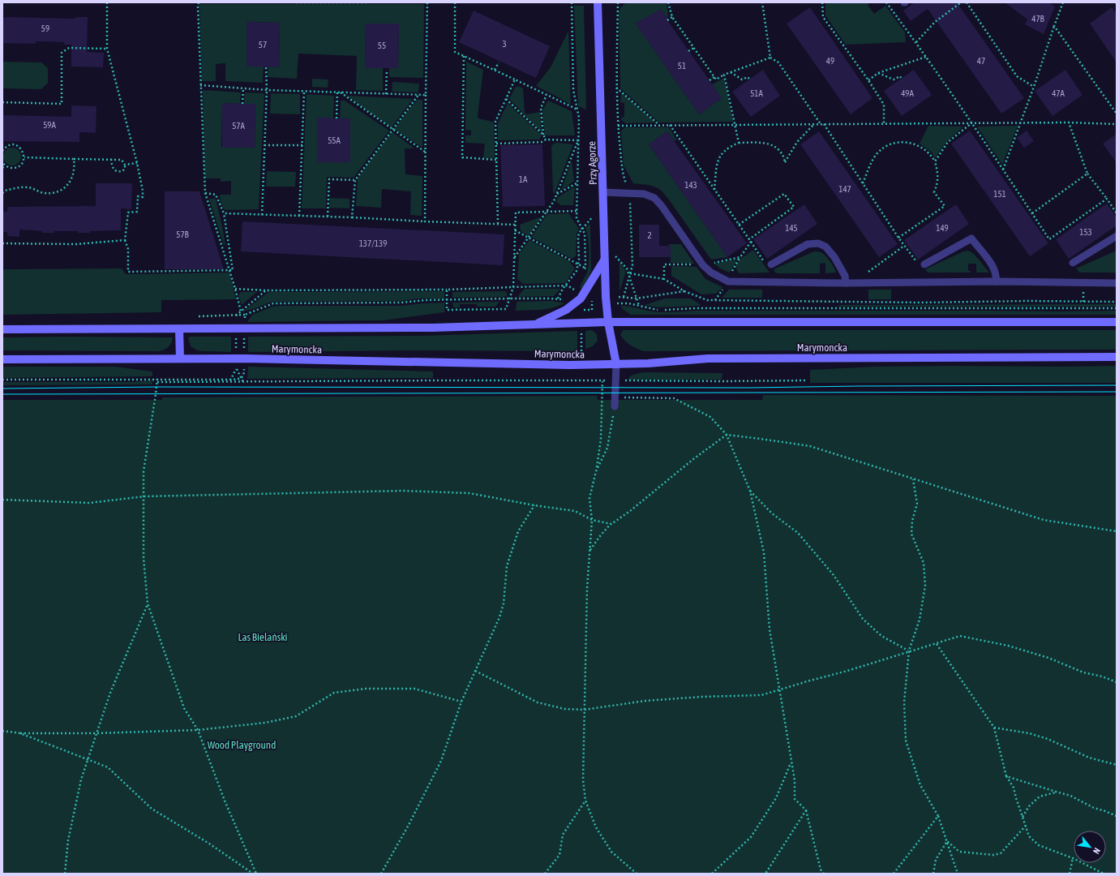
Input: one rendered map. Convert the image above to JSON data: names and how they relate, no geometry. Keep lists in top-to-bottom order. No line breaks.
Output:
{"streets":{"main road":["Przy Agorze","Marymoncka"]},"crossings":[["Przy Agorze","Marymoncka"]],"parks":["Las Bielański","Wood Playground"],"house_numbers":["47B","59","3","57","55","49","47","51","51A","49A","47A","59A","57A","55A","1A","143","147","151","145","149","153","57B","2","137/139"],"north":"bottom right"}
